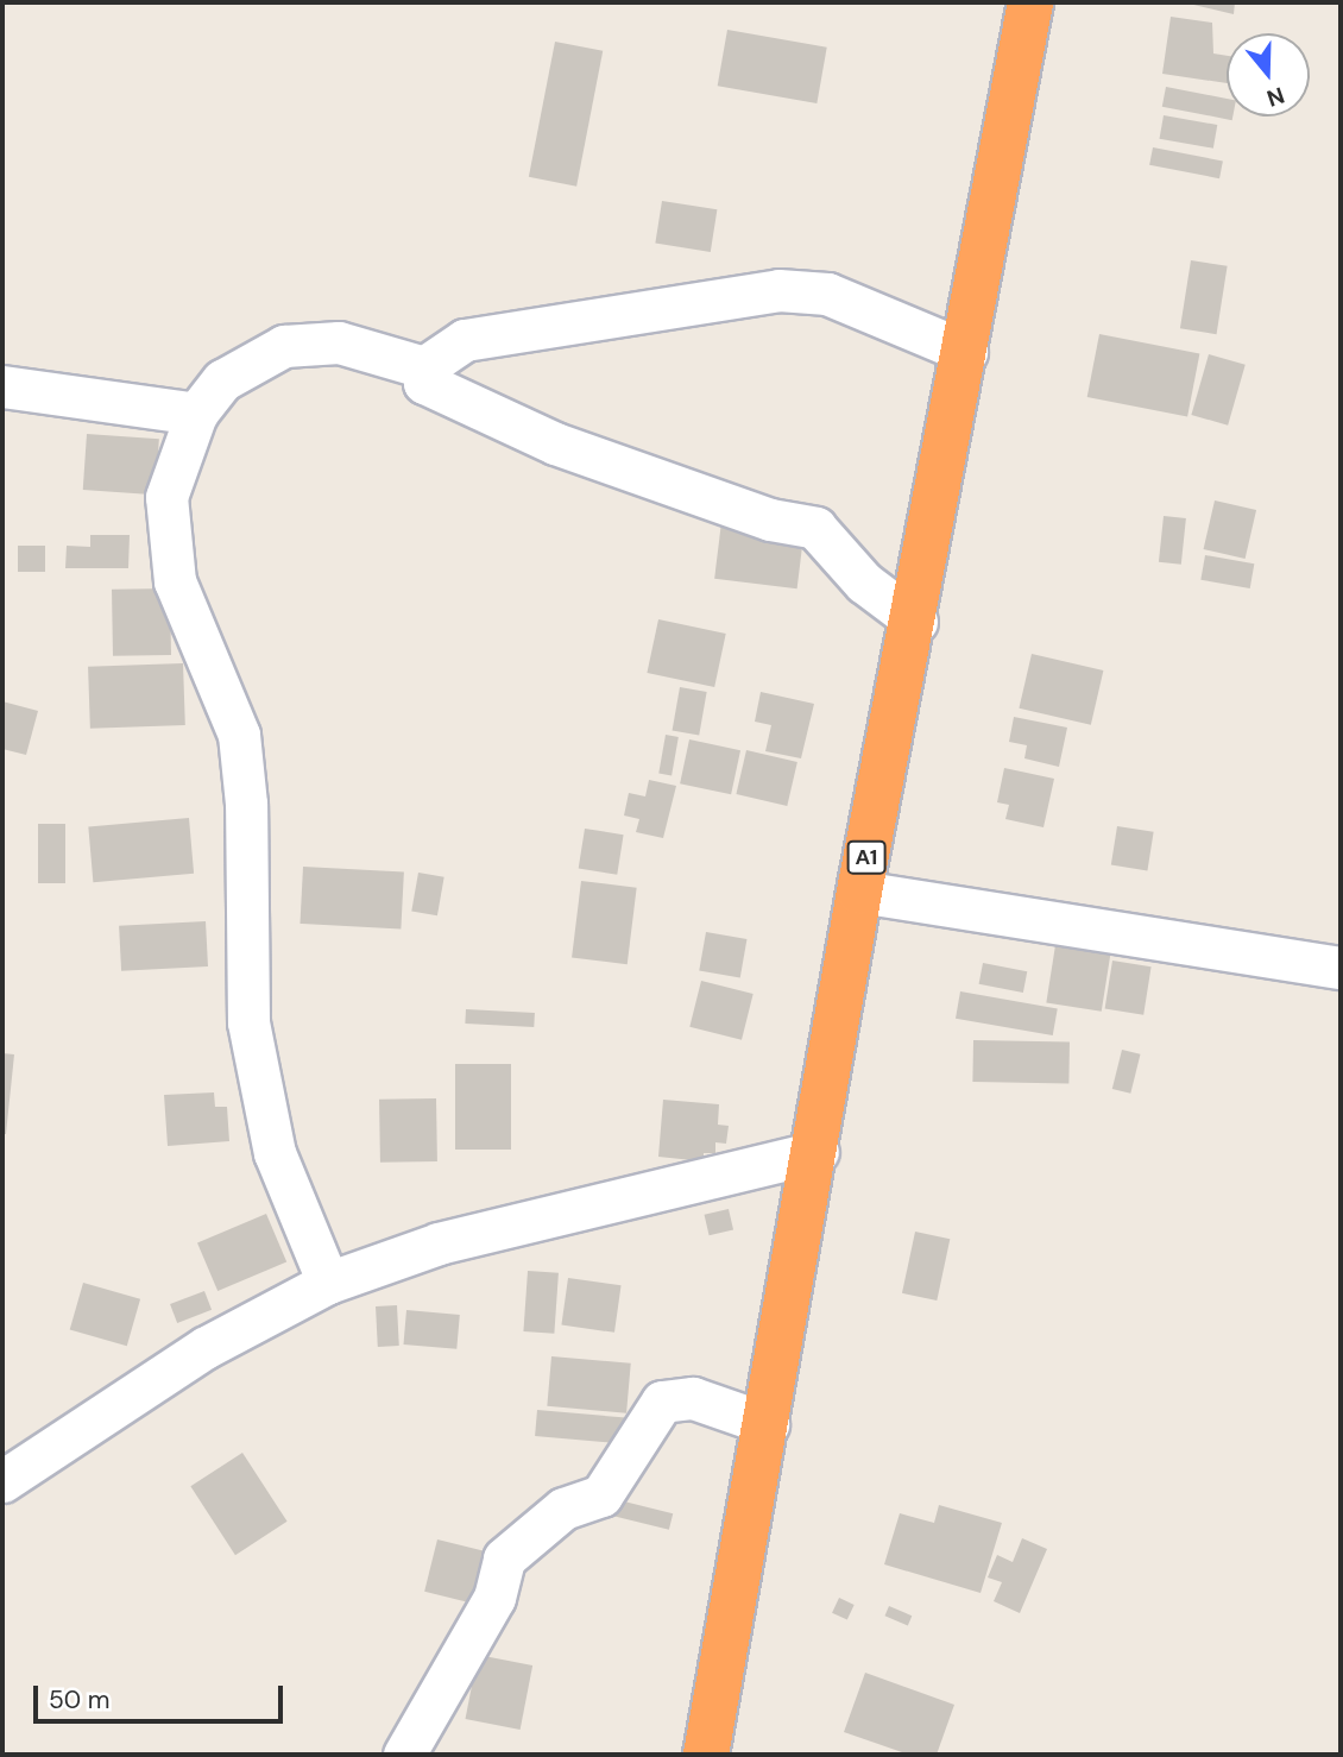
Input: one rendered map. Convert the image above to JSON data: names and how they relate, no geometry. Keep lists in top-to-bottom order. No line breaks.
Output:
{"streets":{"highway":["A1"]},"scale_bar":"50 m","north":"bottom"}
